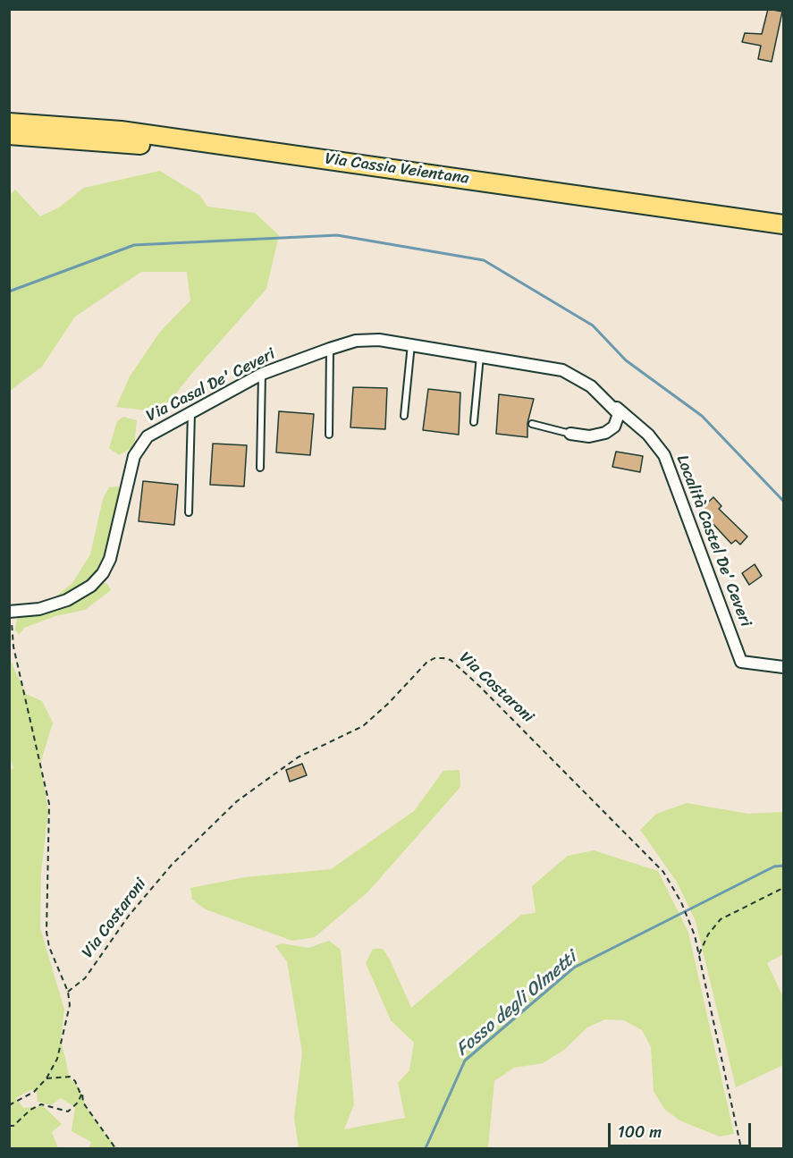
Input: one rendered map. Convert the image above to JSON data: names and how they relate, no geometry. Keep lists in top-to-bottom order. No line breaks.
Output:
{"streets":{"highway":["Via Cassia Veientana"],"street":["Via Casal De' Ceveri","Località Castel De' Ceveri"],"path":["Via Costaroni"]},"crossings":[["Via Casal De' Ceveri","Località Castel De' Ceveri"]],"water":["Fosso degli Olmetti"],"scale_bar":"100 m"}
